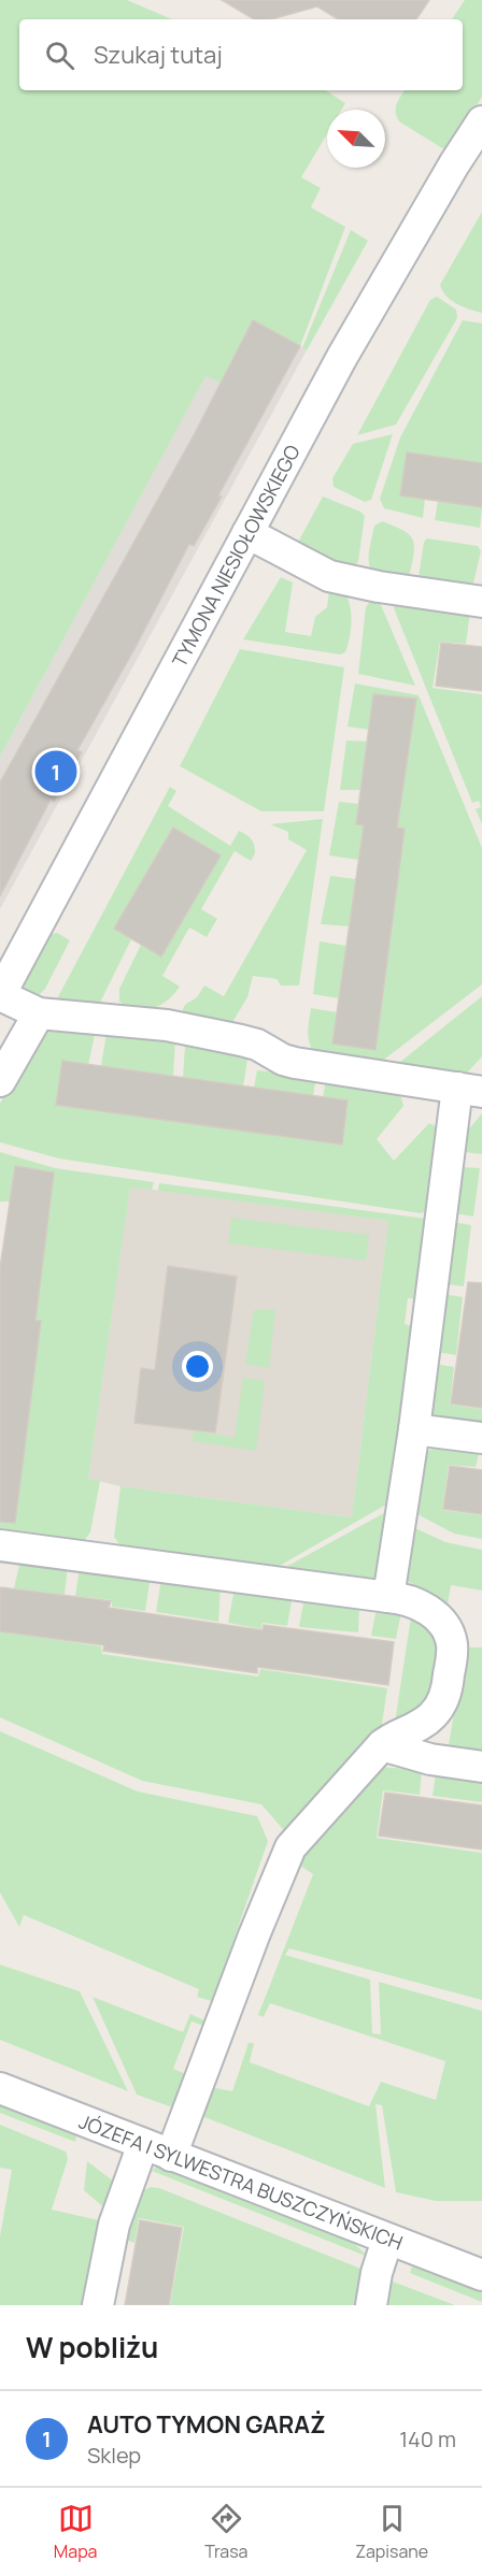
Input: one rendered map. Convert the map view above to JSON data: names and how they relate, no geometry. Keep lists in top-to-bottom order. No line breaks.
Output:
{"streets":{"street":["TYMONA NIESIOŁOWSKIEGO","JÓZEFA I SYLWESTRA BUSZCZYŃSKICH"]},"north":"top left","page":{"search":"Szukaj tutaj","pins":"1","heading":"W pobliżu","list":[{"mark":"1","name":"AUTO TYMON GARAŻ","note":"Sklep","value":"140 m"}],"nav":["Mapa","Trasa","Zapisane"]}}
